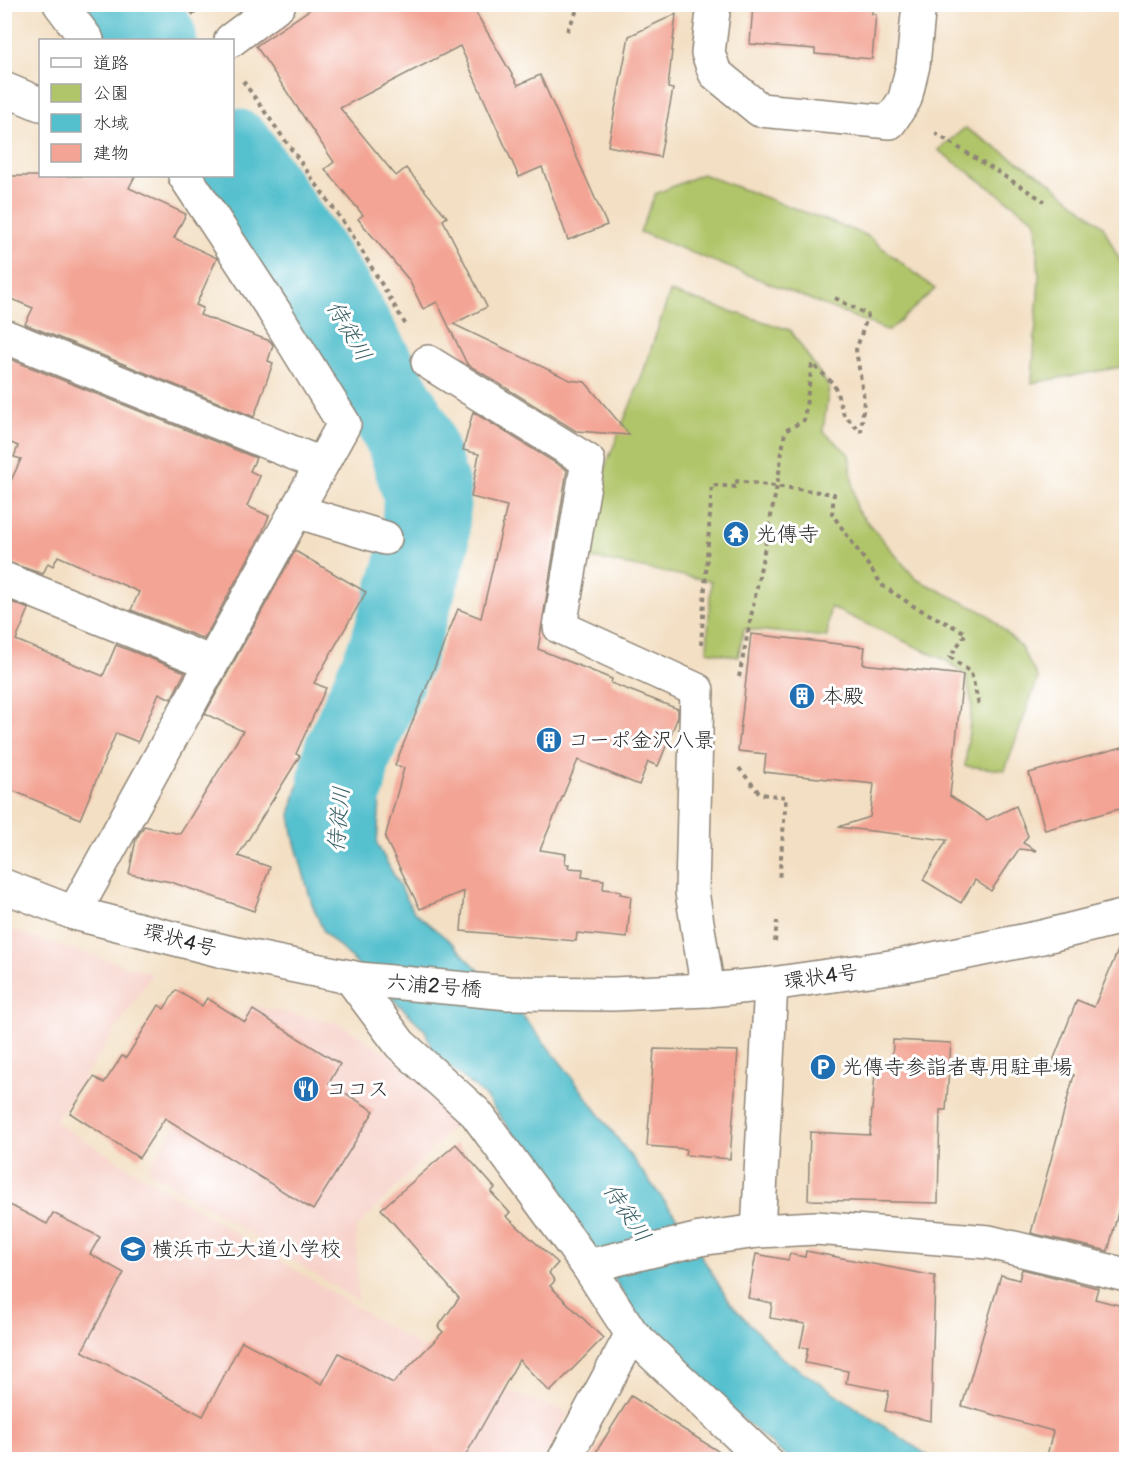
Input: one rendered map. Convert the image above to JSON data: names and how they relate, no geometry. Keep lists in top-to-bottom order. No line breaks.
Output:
{"streets":{"street":["環状4号","六浦2号橋"]},"crossings":[["環状4号","六浦2号橋"]],"water":["侍従川"],"places":{"temple":["光傳寺"],"building":["本殿","コーポ金沢八景"],"parking":["光傳寺参詣者専用駐車場"],"restaurant":["ココス"],"school or university":["横浜市立大道小学校"]},"legend":["道路","公園","水域","建物"]}
